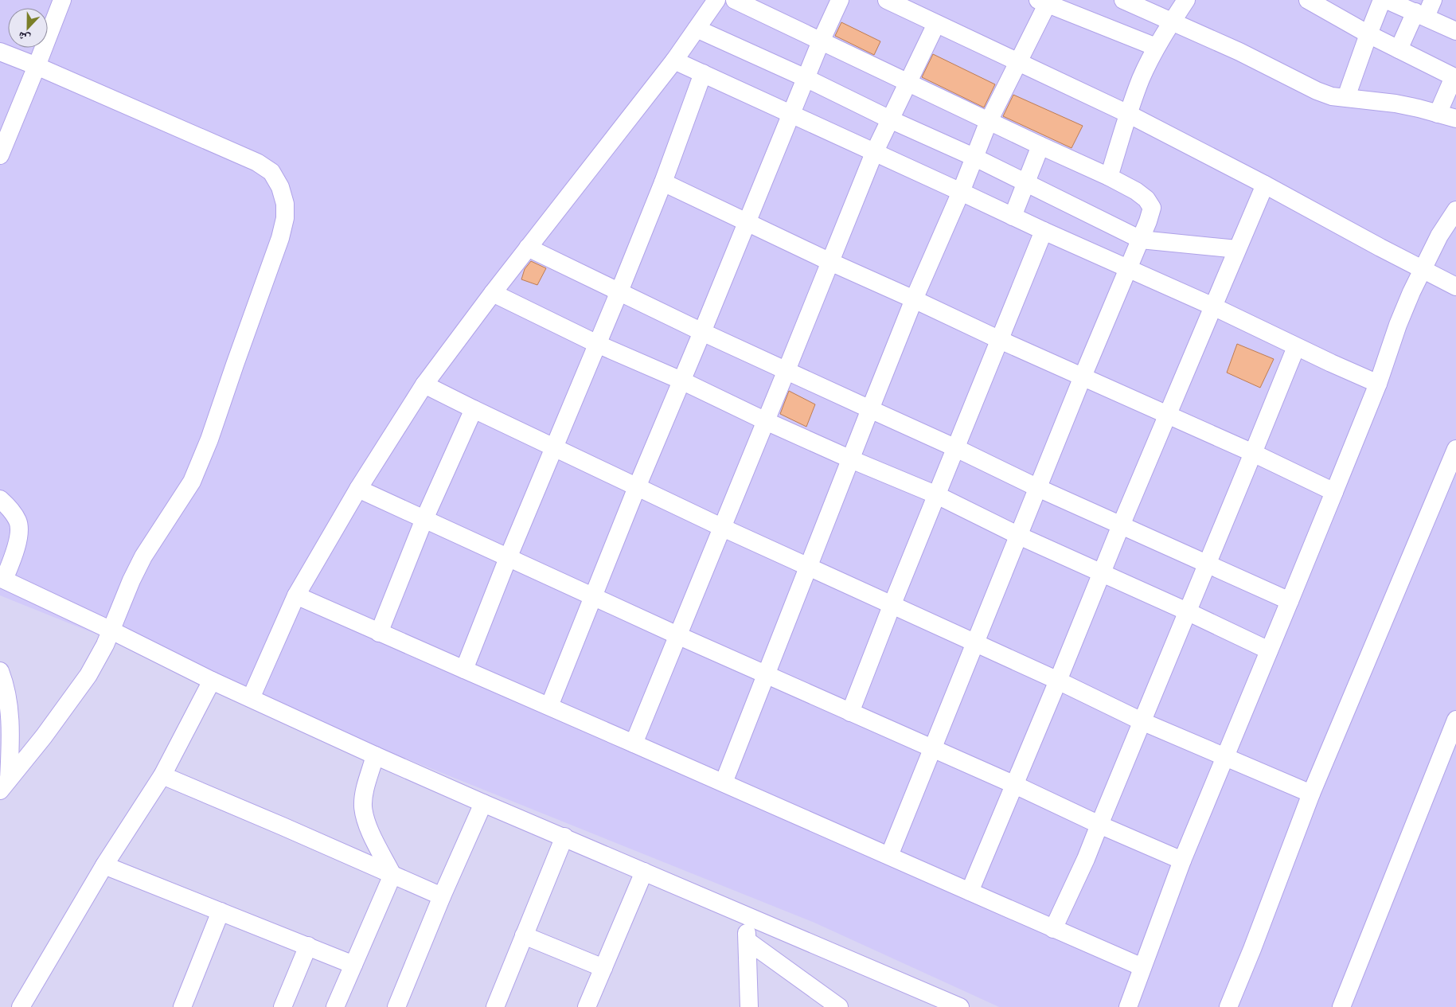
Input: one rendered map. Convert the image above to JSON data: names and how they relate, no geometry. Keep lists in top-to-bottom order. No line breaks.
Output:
{"north":"bottom"}
